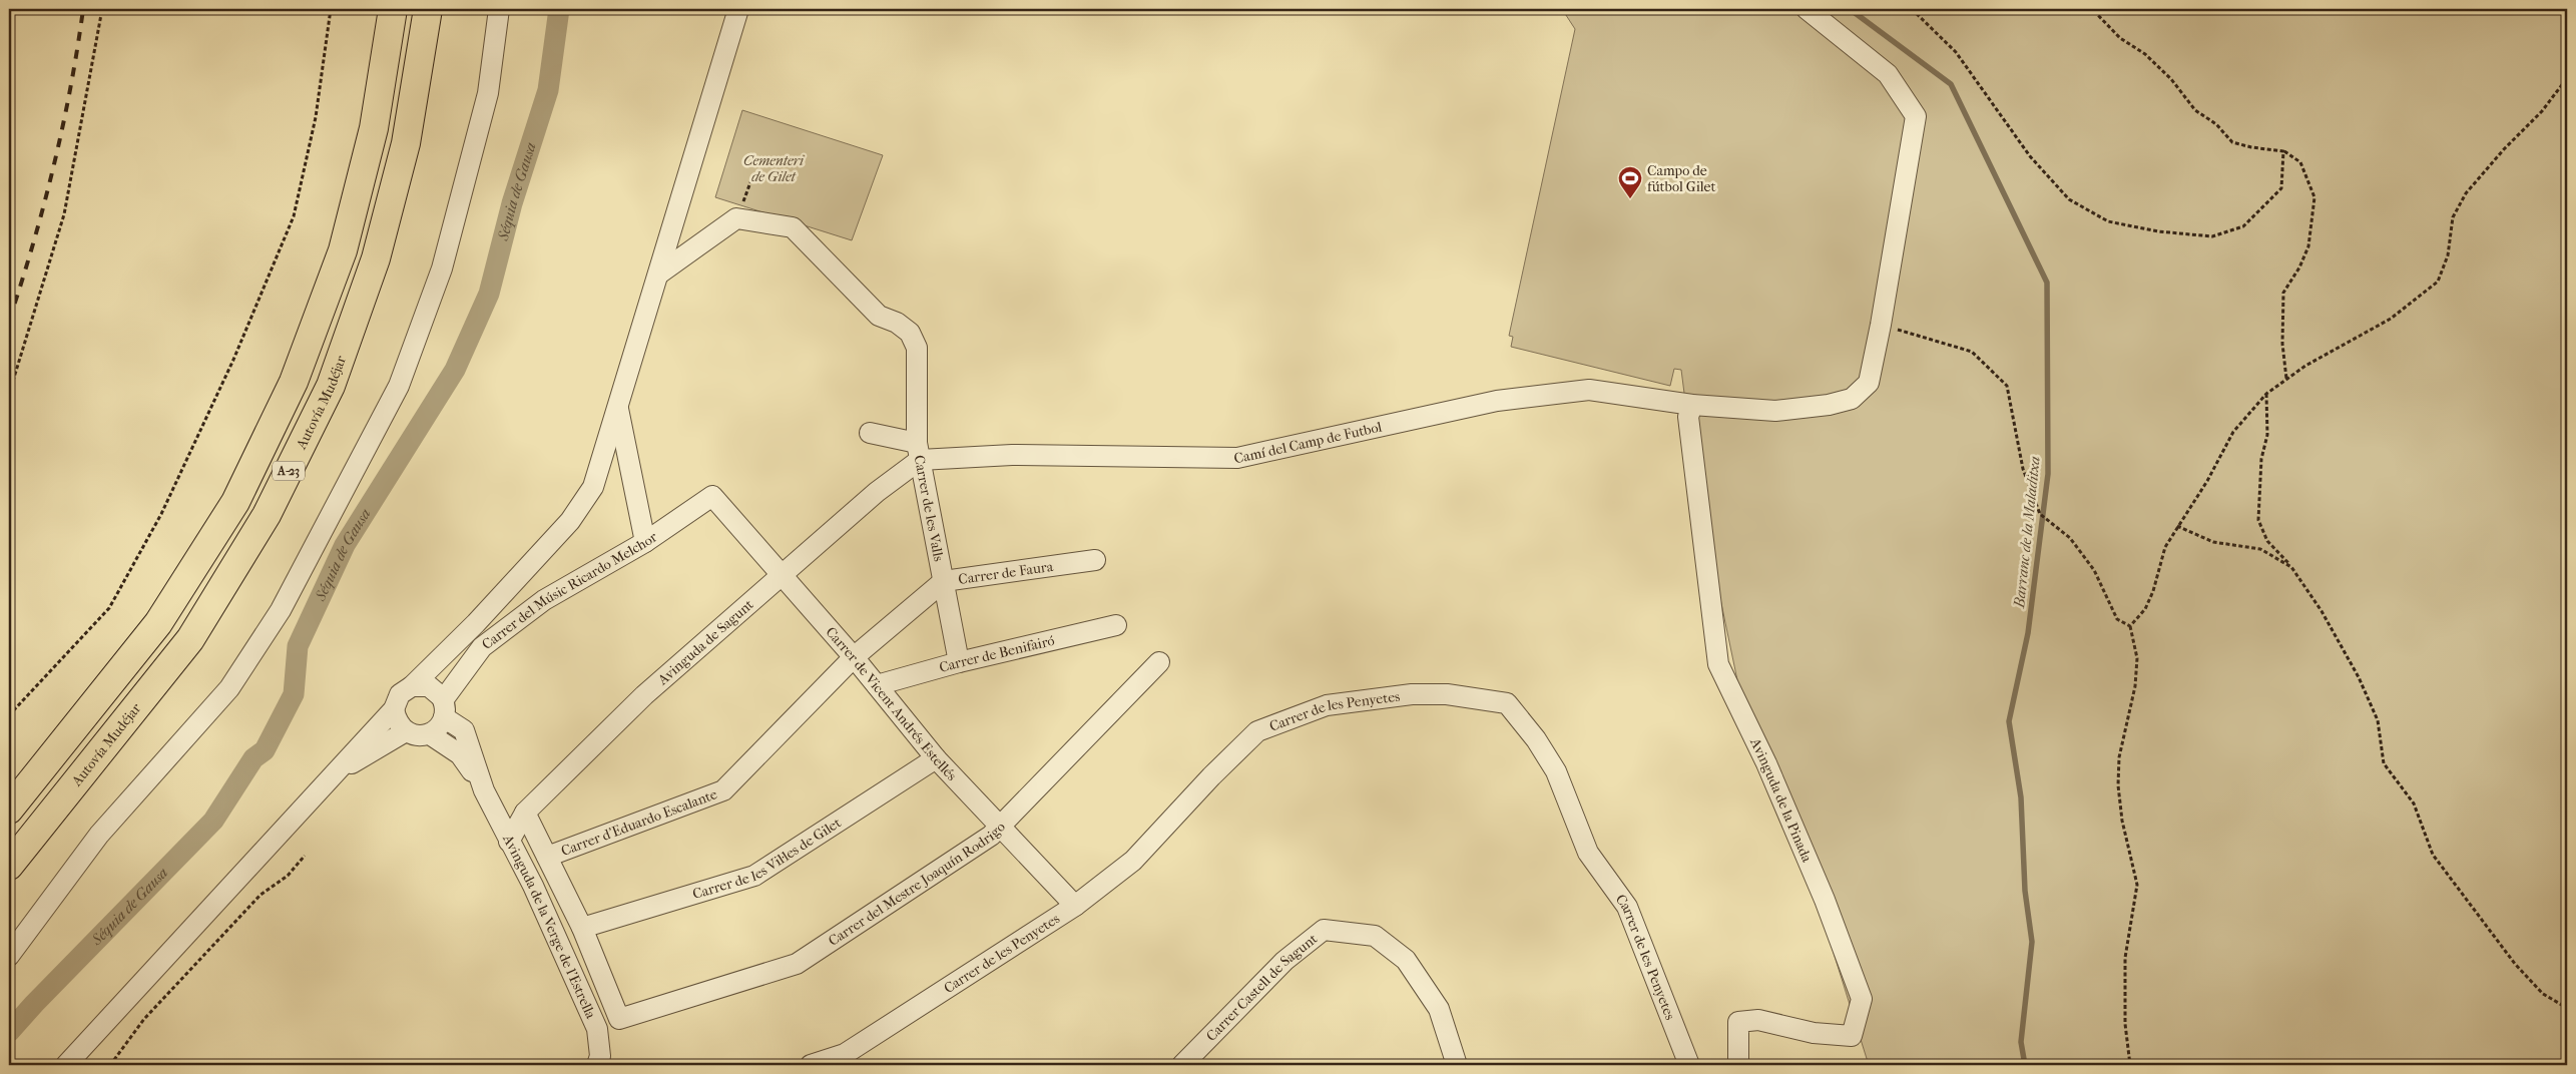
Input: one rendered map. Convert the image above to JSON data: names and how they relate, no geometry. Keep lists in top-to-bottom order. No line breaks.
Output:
{"streets":{"highway":["Autovía Mudéjar","A-23"],"street":["Camí del Camp de Futbol","Carrer de les Valls","Carrer de Faura","Carrer del Músic Ricardo Melchor","Avinguda de Sagunt","Carrer de Benifairó","Carrer de Vicent Andrés Estellés","Carrer de les Penyetes","Avinguda de la Pinada","Carrer d'Eduardo Escalante","Carrer de les Vil·les de Gilet","Carrer del Mestre Joaquín Rodrigo","Avinguda de la Verge de l'Estrella","Carrer Castell de Sagunt"]},"crossings":[["Camí del Camp de Futbol","Carrer de les Valls"],["Camí del Camp de Futbol","Avinguda de Sagunt"],["Camí del Camp de Futbol","Avinguda de la Pinada"],["Carrer de les Valls","Carrer de Faura"],["Carrer de les Valls","Avinguda de Sagunt"],["Carrer de les Valls","Carrer de Benifairó"],["Carrer de Faura","Carrer de Vicent Andrés Estellés"],["Carrer de Faura","Carrer d'Eduardo Escalante"],["Carrer del Músic Ricardo Melchor","Carrer de Vicent Andrés Estellés"],["Carrer del Músic Ricardo Melchor","Avinguda de la Verge de l'Estrella"],["Avinguda de Sagunt","Carrer de Vicent Andrés Estellés"],["Avinguda de Sagunt","Avinguda de la Verge de l'Estrella"],["Carrer de Benifairó","Carrer de Vicent Andrés Estellés"],["Carrer de Vicent Andrés Estellés","Carrer de les Penyetes"],["Carrer de Vicent Andrés Estellés","Carrer d'Eduardo Escalante"],["Carrer de Vicent Andrés Estellés","Carrer de les Vil·les de Gilet"],["Carrer de Vicent Andrés Estellés","Carrer del Mestre Joaquín Rodrigo"],["Carrer d'Eduardo Escalante","Avinguda de la Verge de l'Estrella"],["Carrer de les Vil·les de Gilet","Avinguda de la Verge de l'Estrella"],["Carrer del Mestre Joaquín Rodrigo","Avinguda de la Verge de l'Estrella"]],"water":["Séquia de Gausa","Barranc de la Maladitxa"],"parks":["Cementeri de Gilet"],"places":{"sports":["Campo de fútbol Gilet"]}}
